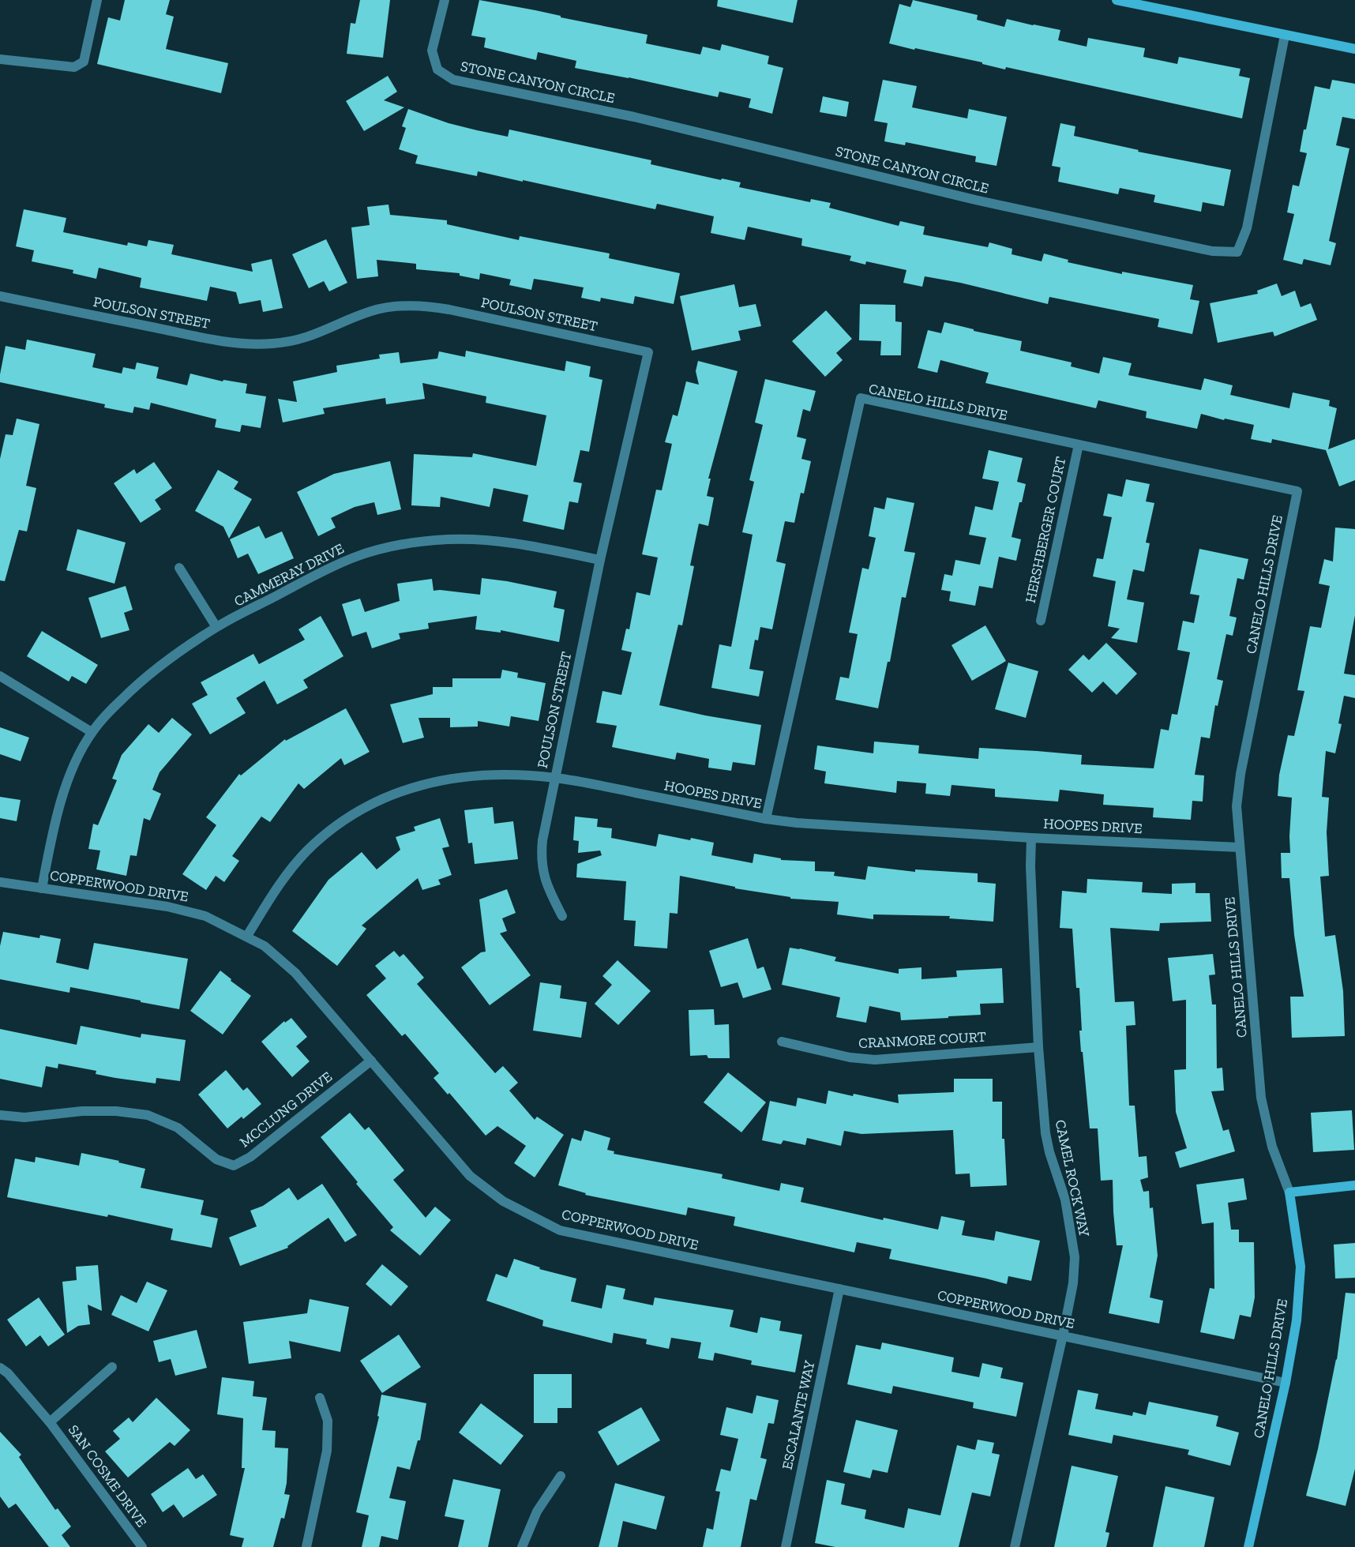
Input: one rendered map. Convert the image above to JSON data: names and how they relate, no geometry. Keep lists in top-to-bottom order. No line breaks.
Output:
{"streets":{"street":["STONE CANYON CIRCLE","POULSON STREET","CANELO HILLS DRIVE","HERSHBERGER COURT","CAMMERAY DRIVE","HOOPES DRIVE","COPPERWOOD DRIVE","CRANMORE COURT","MCCLUNG DRIVE","CAMEL ROCK WAY","ESCALANTE WAY","SAN COSME DRIVE"]},"crossings":[["POULSON STREET","CAMMERAY DRIVE"],["POULSON STREET","HOOPES DRIVE"],["CANELO HILLS DRIVE","HERSHBERGER COURT"],["CANELO HILLS DRIVE","HOOPES DRIVE"],["CANELO HILLS DRIVE","COPPERWOOD DRIVE"],["CAMMERAY DRIVE","COPPERWOOD DRIVE"],["HOOPES DRIVE","COPPERWOOD DRIVE"],["HOOPES DRIVE","CAMEL ROCK WAY"],["COPPERWOOD DRIVE","MCCLUNG DRIVE"],["COPPERWOOD DRIVE","CAMEL ROCK WAY"],["COPPERWOOD DRIVE","ESCALANTE WAY"],["CRANMORE COURT","CAMEL ROCK WAY"]]}
